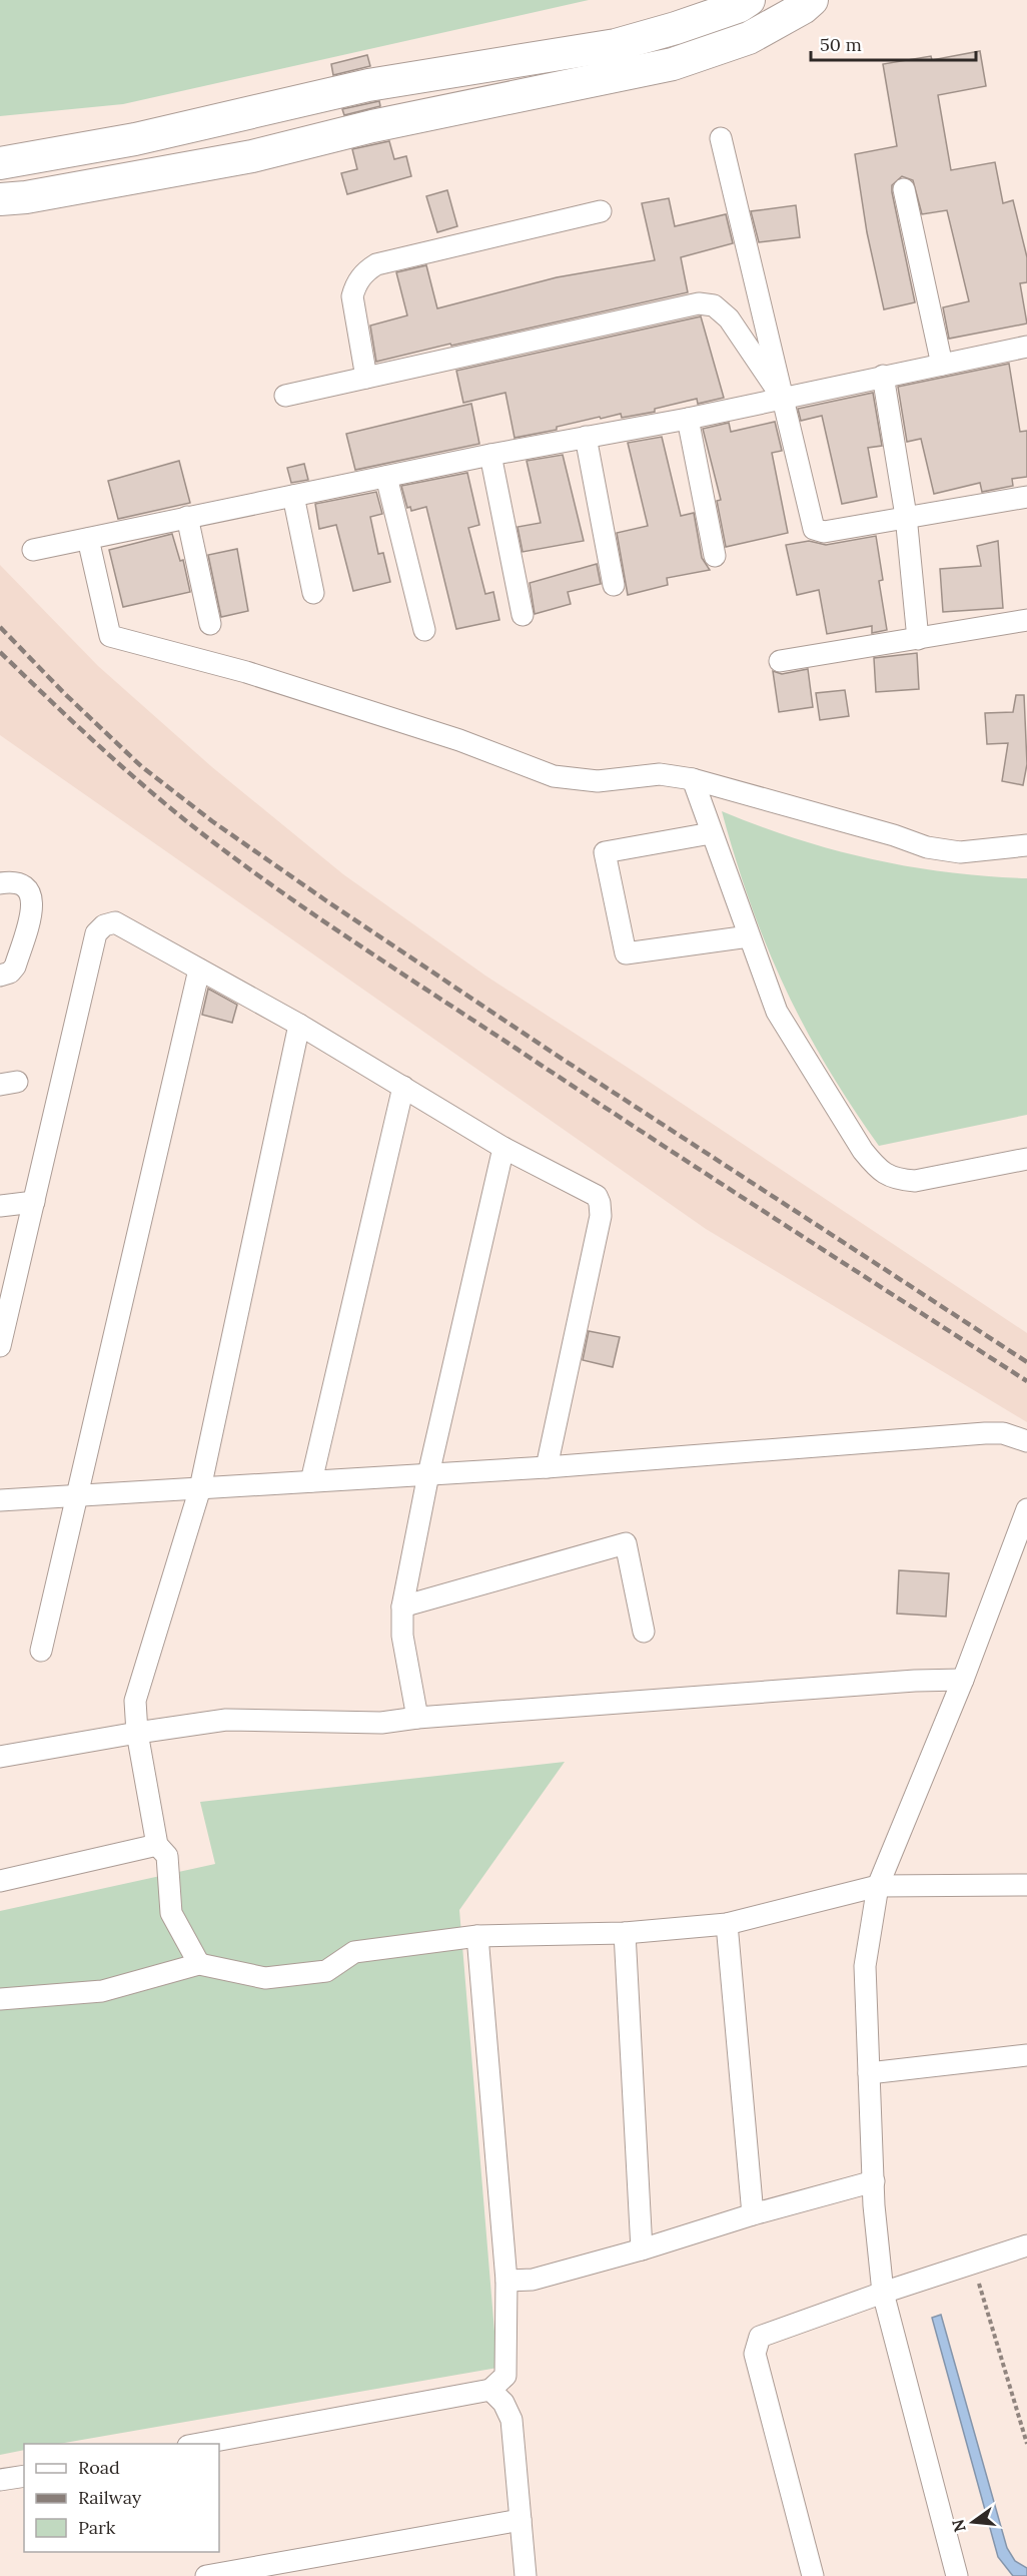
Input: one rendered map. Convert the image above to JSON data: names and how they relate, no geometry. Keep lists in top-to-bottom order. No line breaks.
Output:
{"legend":["Road","Railway","Park"],"scale_bar":"50 m","north":"left"}
